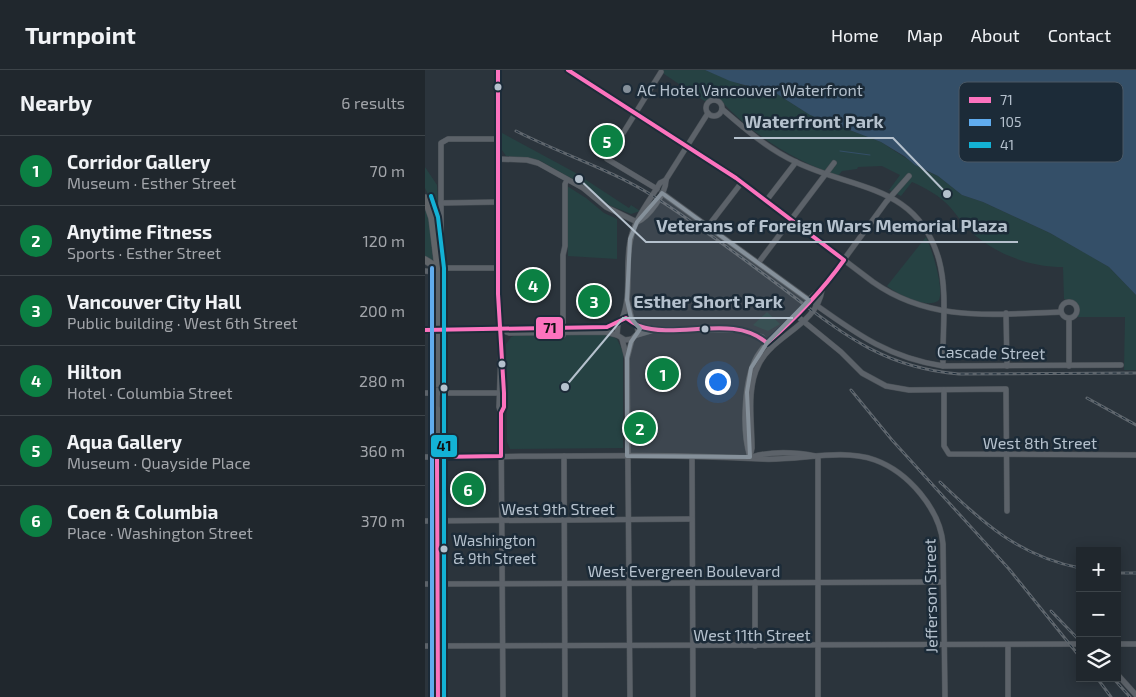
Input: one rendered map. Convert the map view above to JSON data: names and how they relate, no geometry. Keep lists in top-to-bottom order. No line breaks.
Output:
{"streets":{"street":["Cascade Street","West 8th Street","West 9th Street","West Evergreen Boulevard","Jefferson Street","West 11th Street"]},"crossings":[["West Evergreen Boulevard","Jefferson Street"],["Jefferson Street","West 11th Street"]],"places":["AC Hotel Vancouver Waterfront","Veterans of Foreign Wars Memorial Plaza","Waterfront Park","Esther Short Park","Washington & 9th Street"],"lines":["transit line 71","transit line 41","transit line 105"],"legend":["71","105","41"],"page":{"header":"Turnpoint","nav":["Home","Map","About","Contact"],"heading":["Nearby","6 results"],"pins":["5","4","3","1","2","6"],"list":[{"mark":"1","name":"Corridor Gallery","note":"Museum · Esther Street","value":"70 m"},{"mark":"2","name":"Anytime Fitness","note":"Sports · Esther Street","value":"120 m"},{"mark":"3","name":"Vancouver City Hall","note":"Public building · West 6th Street","value":"200 m"},{"mark":"4","name":"Hilton","note":"Hotel · Columbia Street","value":"280 m"},{"mark":"5","name":"Aqua Gallery","note":"Museum · Quayside Place","value":"360 m"},{"mark":"6","name":"Coen & Columbia","note":"Place · Washington Street","value":"370 m"}],"map_buttons":["+","−"]}}
